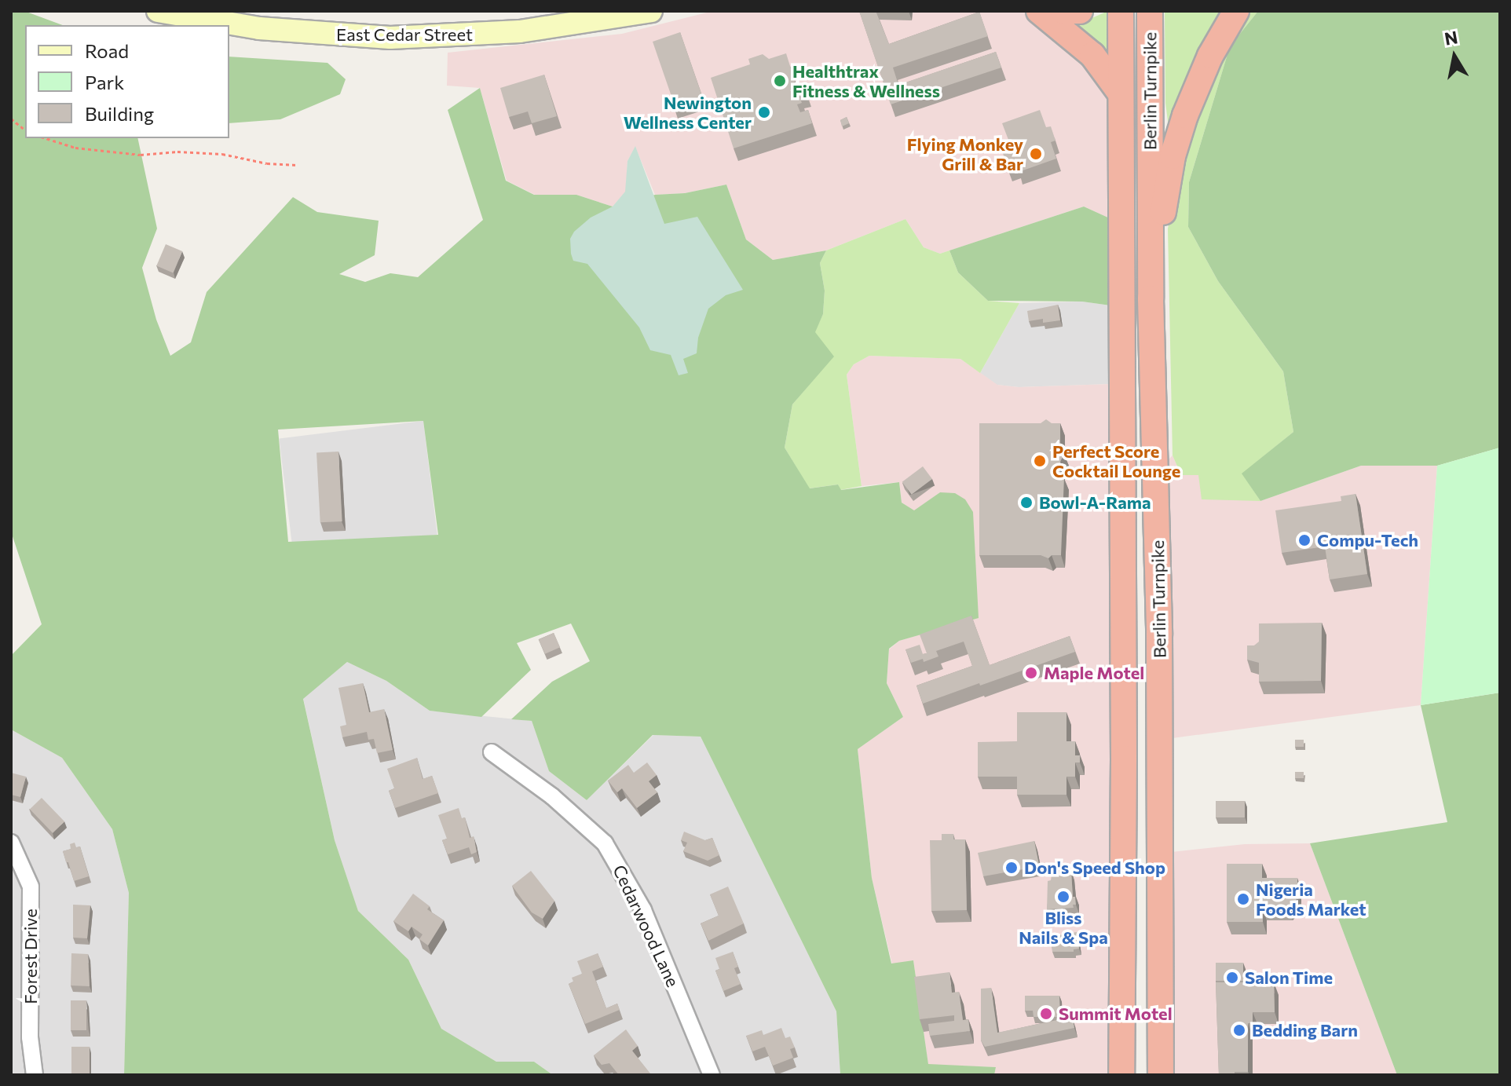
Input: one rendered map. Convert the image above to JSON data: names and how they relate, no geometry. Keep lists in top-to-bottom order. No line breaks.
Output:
{"streets":{"highway":["Berlin Turnpike"],"main road":["East Cedar Street"],"street":["Cedarwood Lane","Forest Drive"]},"places":["Healthtrax Fitness & Wellness","Newington Wellness Center","Flying Monkey Grill & Bar","Perfect Score Cocktail Lounge","Bowl-A-Rama","Compu-Tech","Maple Motel","Don's Speed Shop","Bliss Nails & Spa","Nigeria Foods Market","Salon Time","Summit Motel","Bedding Barn"],"legend":["Road","Park","Building"],"north":"top"}
